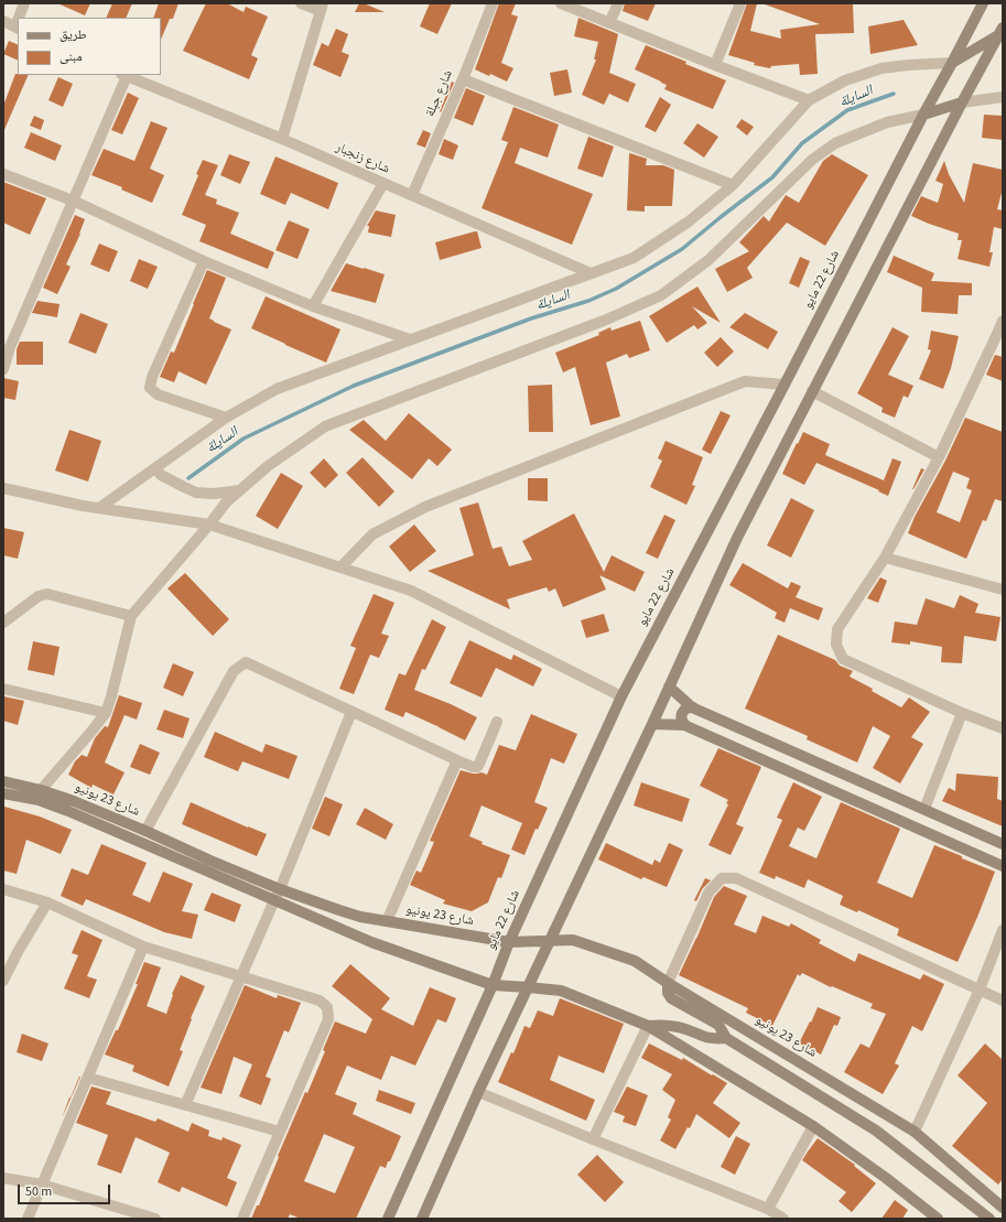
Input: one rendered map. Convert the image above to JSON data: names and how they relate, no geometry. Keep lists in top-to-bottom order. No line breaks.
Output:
{"streets":{"street":["شارع جبلة","شارع زنجبار","شارع 22 مايو","شارع 23 يونيو"]},"crossings":[["شارع جبلة","شارع زنجبار"],["شارع 22 مايو","شارع 23 يونيو"]],"water":["السايلة"],"legend":["طريق","مبنى"],"scale_bar":"50 m"}
